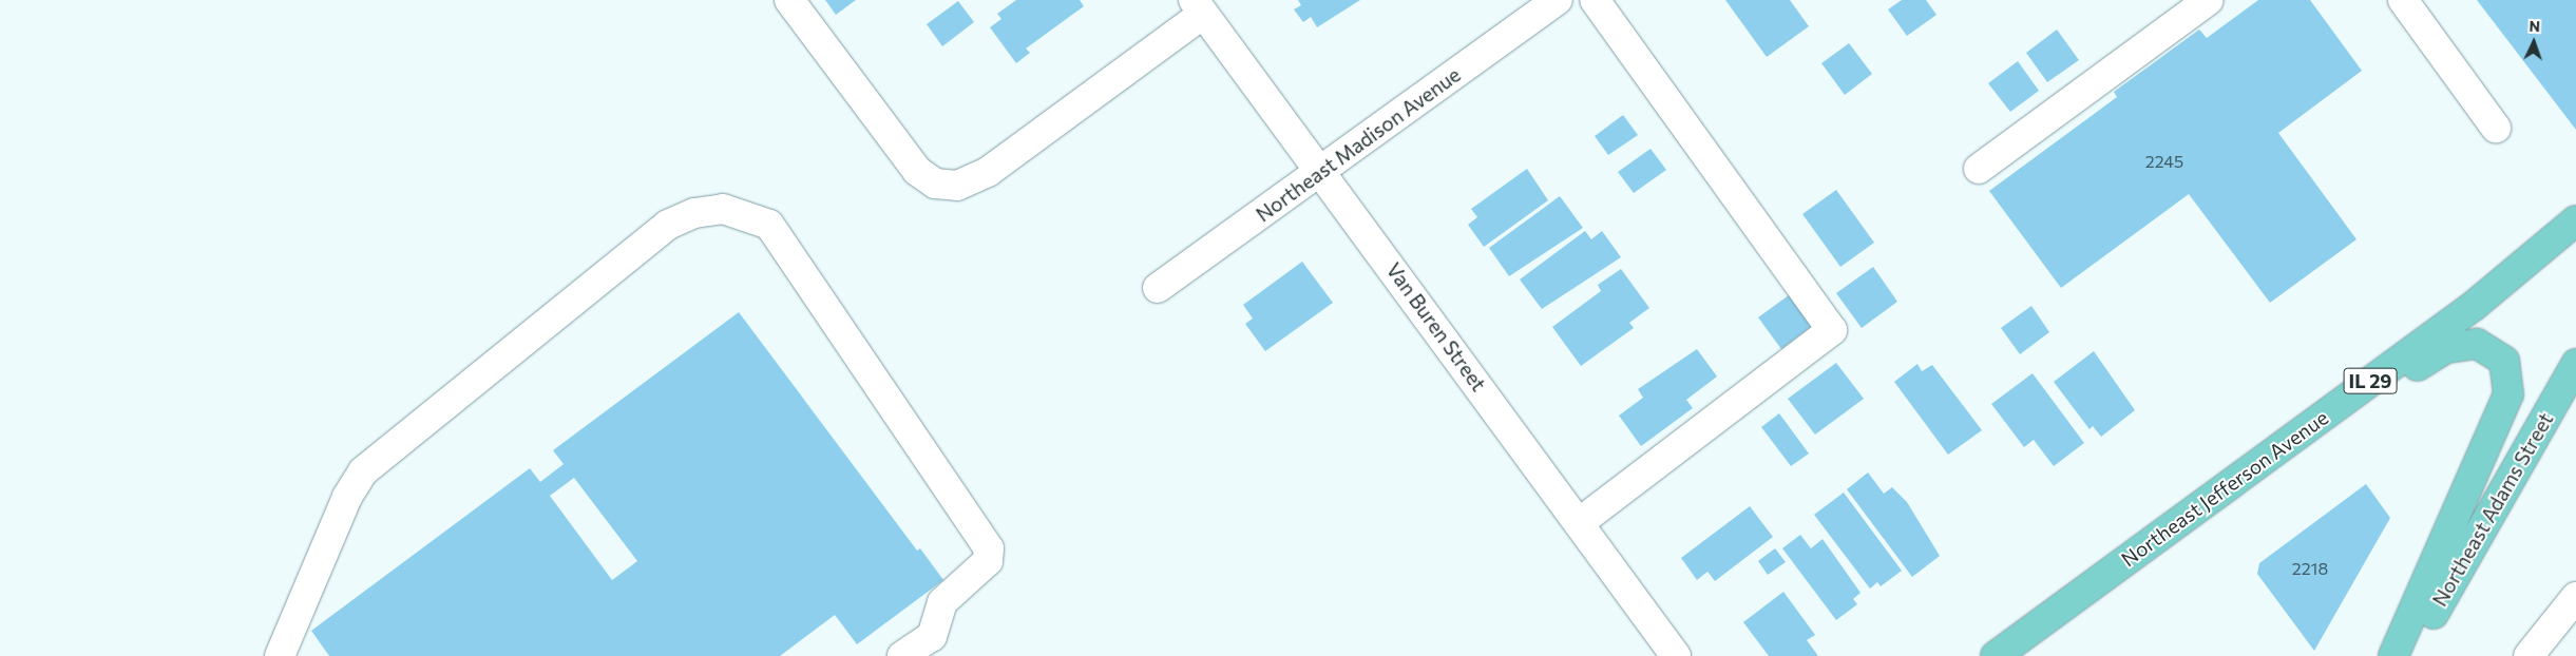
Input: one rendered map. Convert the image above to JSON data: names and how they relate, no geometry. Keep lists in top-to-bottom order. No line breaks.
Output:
{"streets":{"main road":["IL 29","Northeast Jefferson Avenue","Northeast Adams Street"],"street":["Northeast Madison Avenue","Van Buren Street"]},"crossings":[["Northeast Madison Avenue","Van Buren Street"]],"house_numbers":["2245","2218"],"north":"top"}
